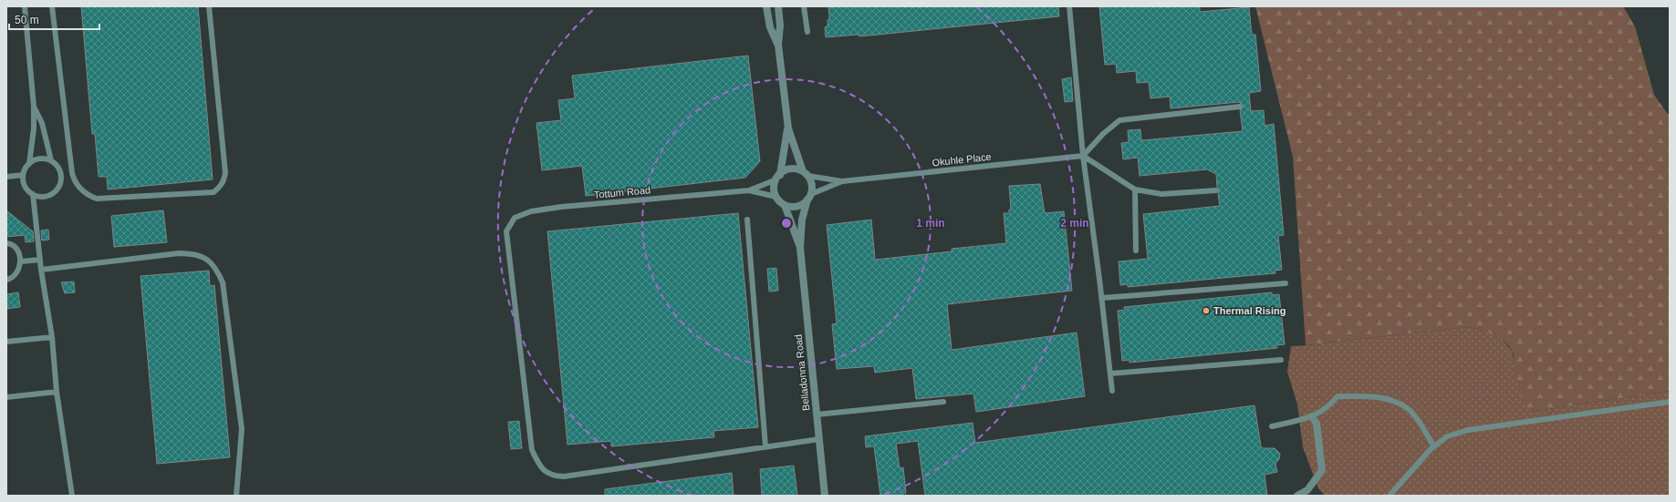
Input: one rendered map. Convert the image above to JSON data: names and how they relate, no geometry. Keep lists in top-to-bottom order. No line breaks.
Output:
{"streets":{"street":["Belladonna Road"],"lane":["Okuhle Place","Tottum Road"]},"crossings":[["Okuhle Place","Tottum Road"],["Okuhle Place","Belladonna Road"],["Tottum Road","Belladonna Road"]],"places":["Thermal Rising"],"scale_bar":"50 m","rings":["1 min","2 min"]}
